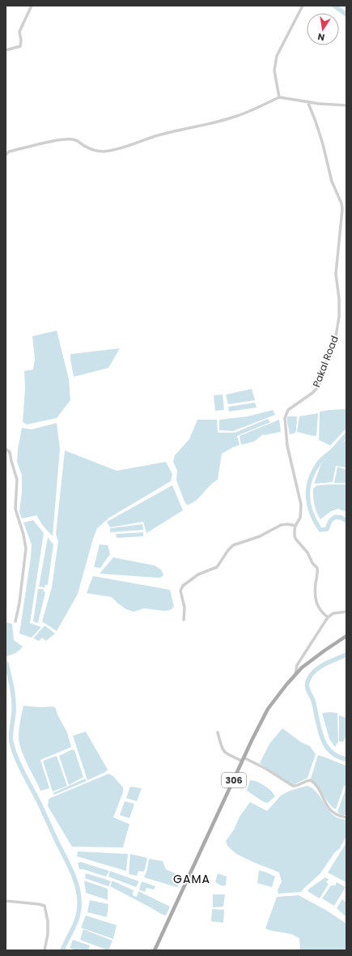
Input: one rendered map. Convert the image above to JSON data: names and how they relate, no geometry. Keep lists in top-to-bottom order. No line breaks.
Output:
{"streets":{"main road":["306"],"street":["Pakal Road"]},"districts":["GAMA"],"north":"bottom"}
